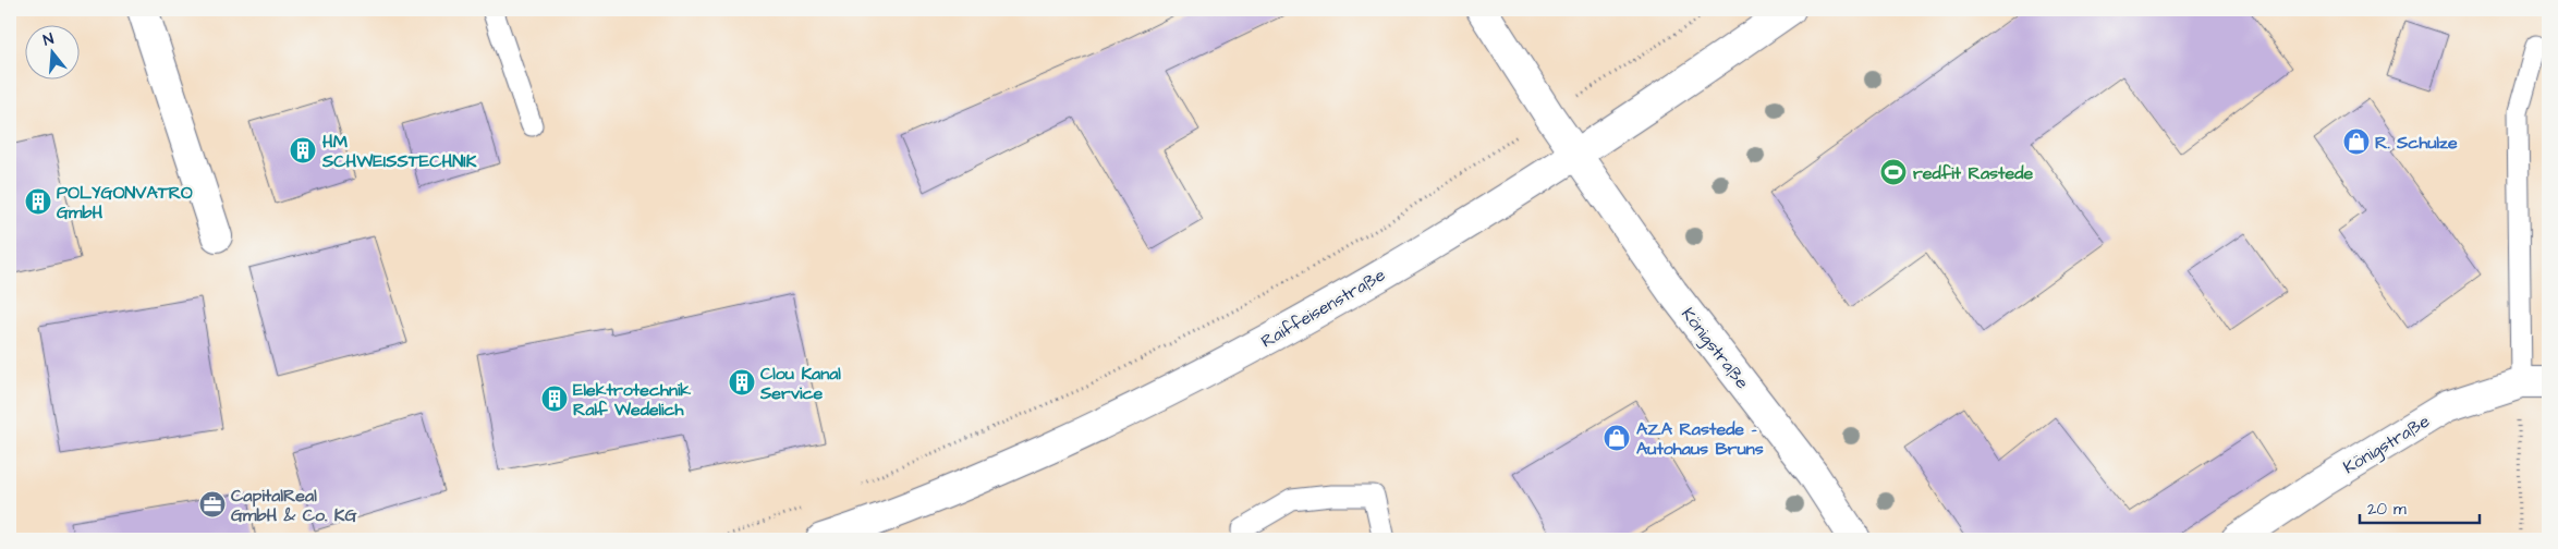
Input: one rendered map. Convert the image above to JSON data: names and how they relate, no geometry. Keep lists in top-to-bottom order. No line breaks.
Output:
{"streets":{"street":["Raiffeisenstraße","Königstraße"]},"crossings":[["Raiffeisenstraße","Königstraße"]],"places":{"shop":["R. Schulze","AZA Rastede - Autohaus Bruns"],"building":["HM SCHWEISSTECHNIK","POLYGONVATRO GmbH","Clou Kanal Service","Elektrotechnik Ralf Wedelich"],"sports":["redfit Rastede"],"office":["CapitalReal GmbH & Co. KG"]},"scale_bar":"20 m","north":"top"}
